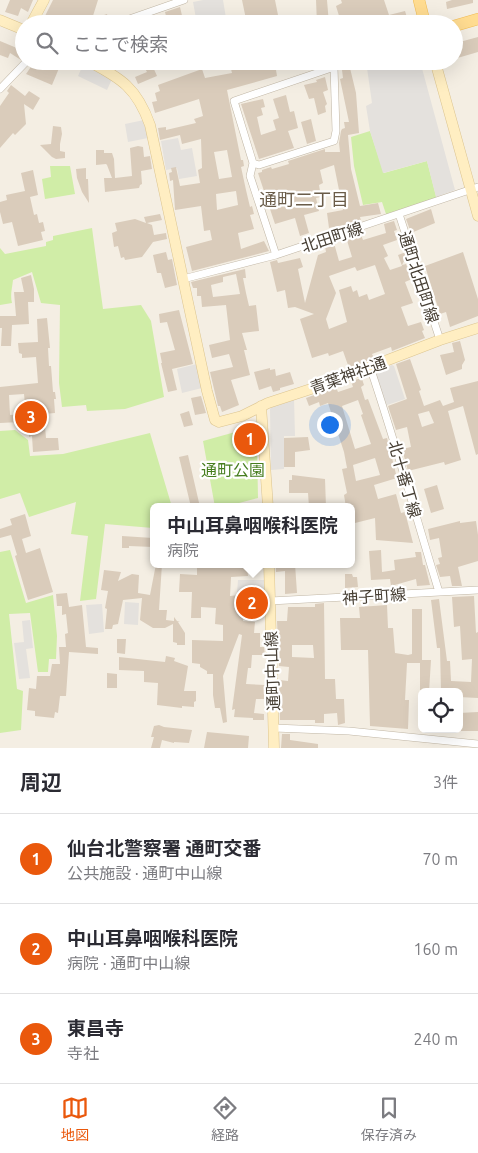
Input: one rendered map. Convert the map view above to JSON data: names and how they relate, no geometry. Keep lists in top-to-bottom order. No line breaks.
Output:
{"streets":{"street":["北田町線","通町北田町線","青葉神社通","北十番丁線","神子町線","通町中山線"]},"crossings":[["北田町線","通町北田町線"],["北田町線","青葉神社通"],["通町北田町線","青葉神社通"],["青葉神社通","北十番丁線"],["北十番丁線","神子町線"],["神子町線","通町中山線"]],"districts":["通町二丁目"],"parks":["通町公園"],"page":{"search":"ここで検索","pins":["3","1","2"],"popup":["中山耳鼻咽喉科医院","病院"],"heading":["周辺","3件"],"list":[{"mark":"1","name":"仙台北警察署 通町交番","note":"公共施設 · 通町中山線","value":"70 m"},{"mark":"2","name":"中山耳鼻咽喉科医院","note":"病院 · 通町中山線","value":"160 m"},{"mark":"3","name":"東昌寺","note":"寺社","value":"240 m"}],"nav":["地図","経路","保存済み"]}}
